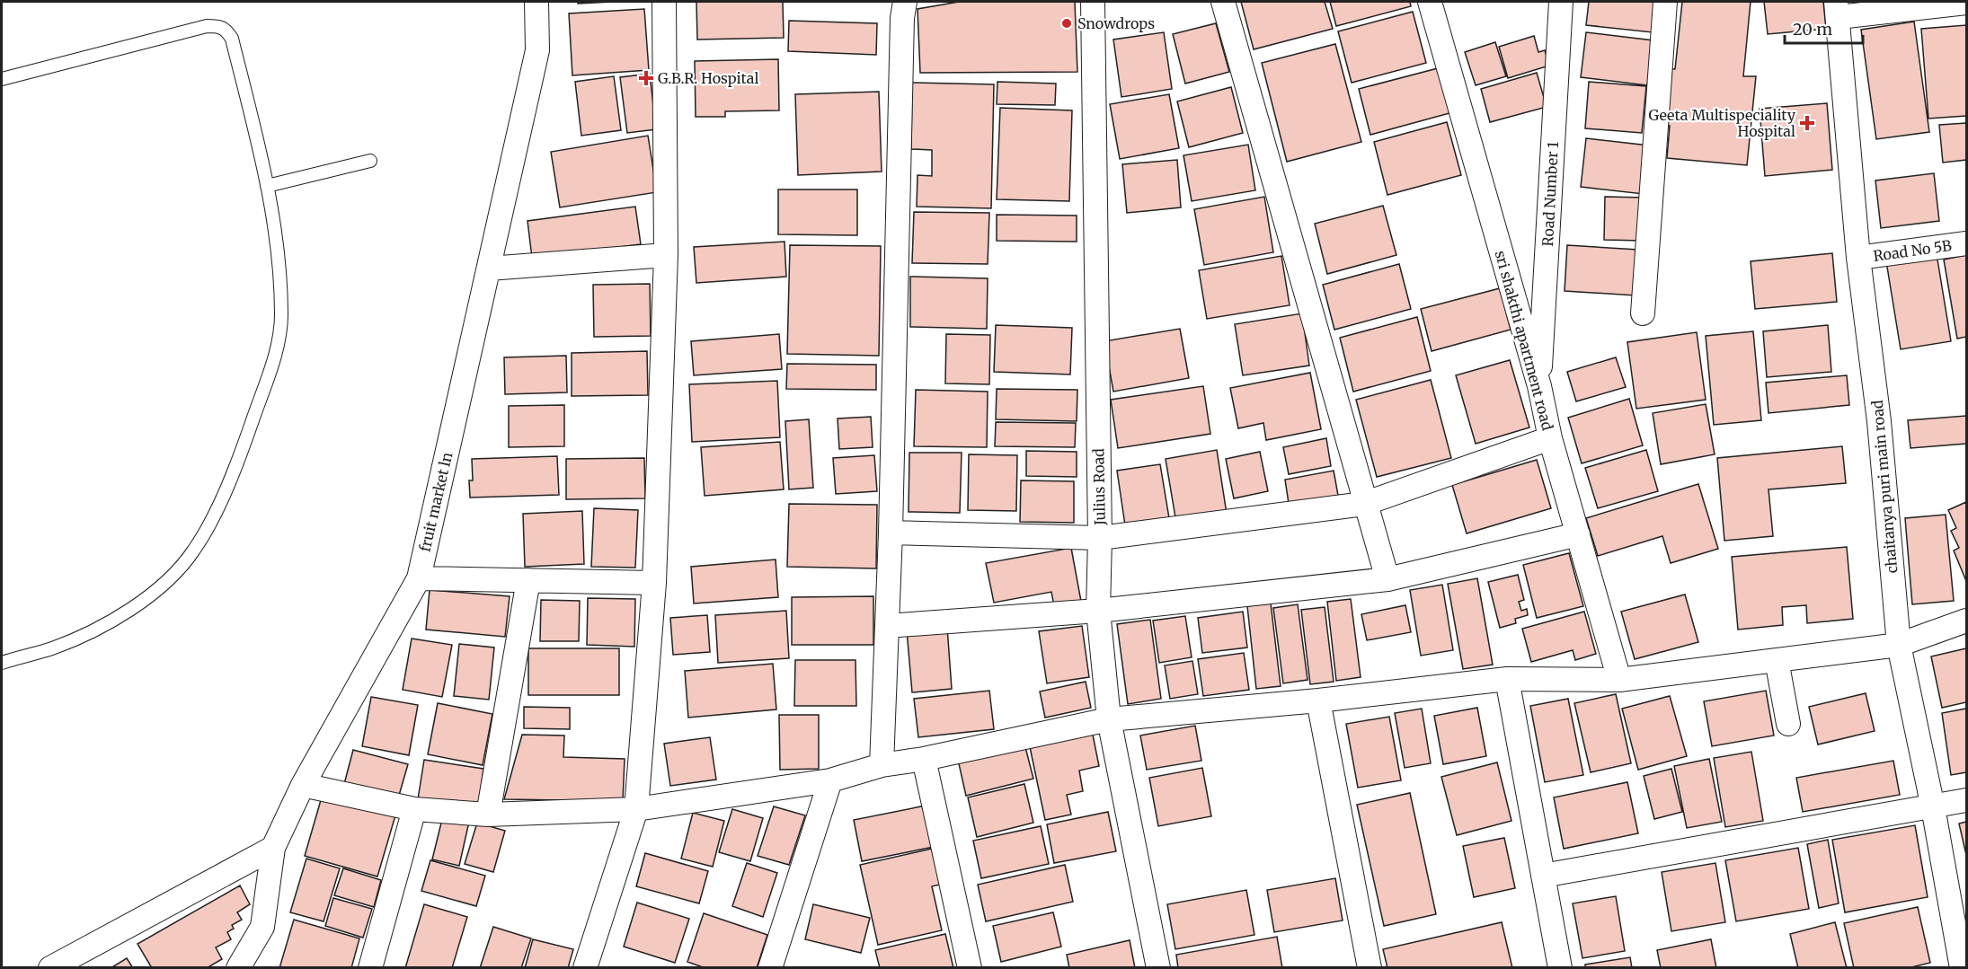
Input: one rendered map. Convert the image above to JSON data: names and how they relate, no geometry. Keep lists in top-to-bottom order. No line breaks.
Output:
{"streets":{"street":["Road Number 1","Road No 5B","sri shakthi apartment road","Julius Road","chaitanya puri main road","fruit market ln"]},"crossings":[["Road Number 1","sri shakthi apartment road"],["Road No 5B","chaitanya puri main road"]],"places":{"other":["Snowdrops"],"health":["G.B.R. Hospital","Geeta Multispeciality Hospital"]},"scale_bar":"20 m"}
